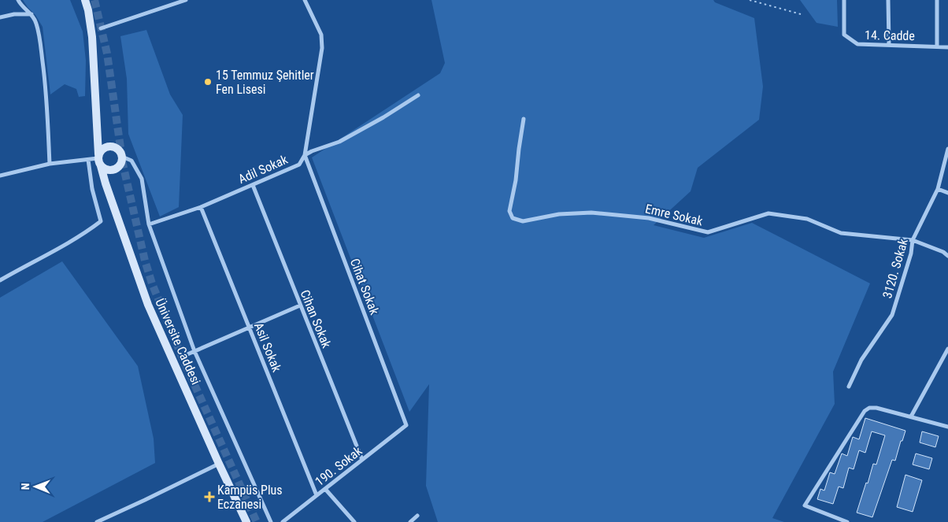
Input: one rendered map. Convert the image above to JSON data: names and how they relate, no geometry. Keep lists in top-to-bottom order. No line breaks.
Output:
{"streets":{"street":["14. Cadde","Adil Sokak","Emre Sokak","3120. Sokak","Cihat Sokak","Cihan Sokak","Üniversite Caddesi","Asil Sokak","190. Sokak"]},"crossings":[["Adil Sokak","Cihat Sokak"],["Adil Sokak","Cihan Sokak"],["Adil Sokak","Asil Sokak"],["Emre Sokak","3120. Sokak"],["Cihat Sokak","190. Sokak"],["Cihan Sokak","190. Sokak"],["Asil Sokak","190. Sokak"]],"places":{"other":["15 Temmuz Şehitler Fen Lisesi"],"health":["Kampüs Plus Eczanesi"]},"north":"left"}
